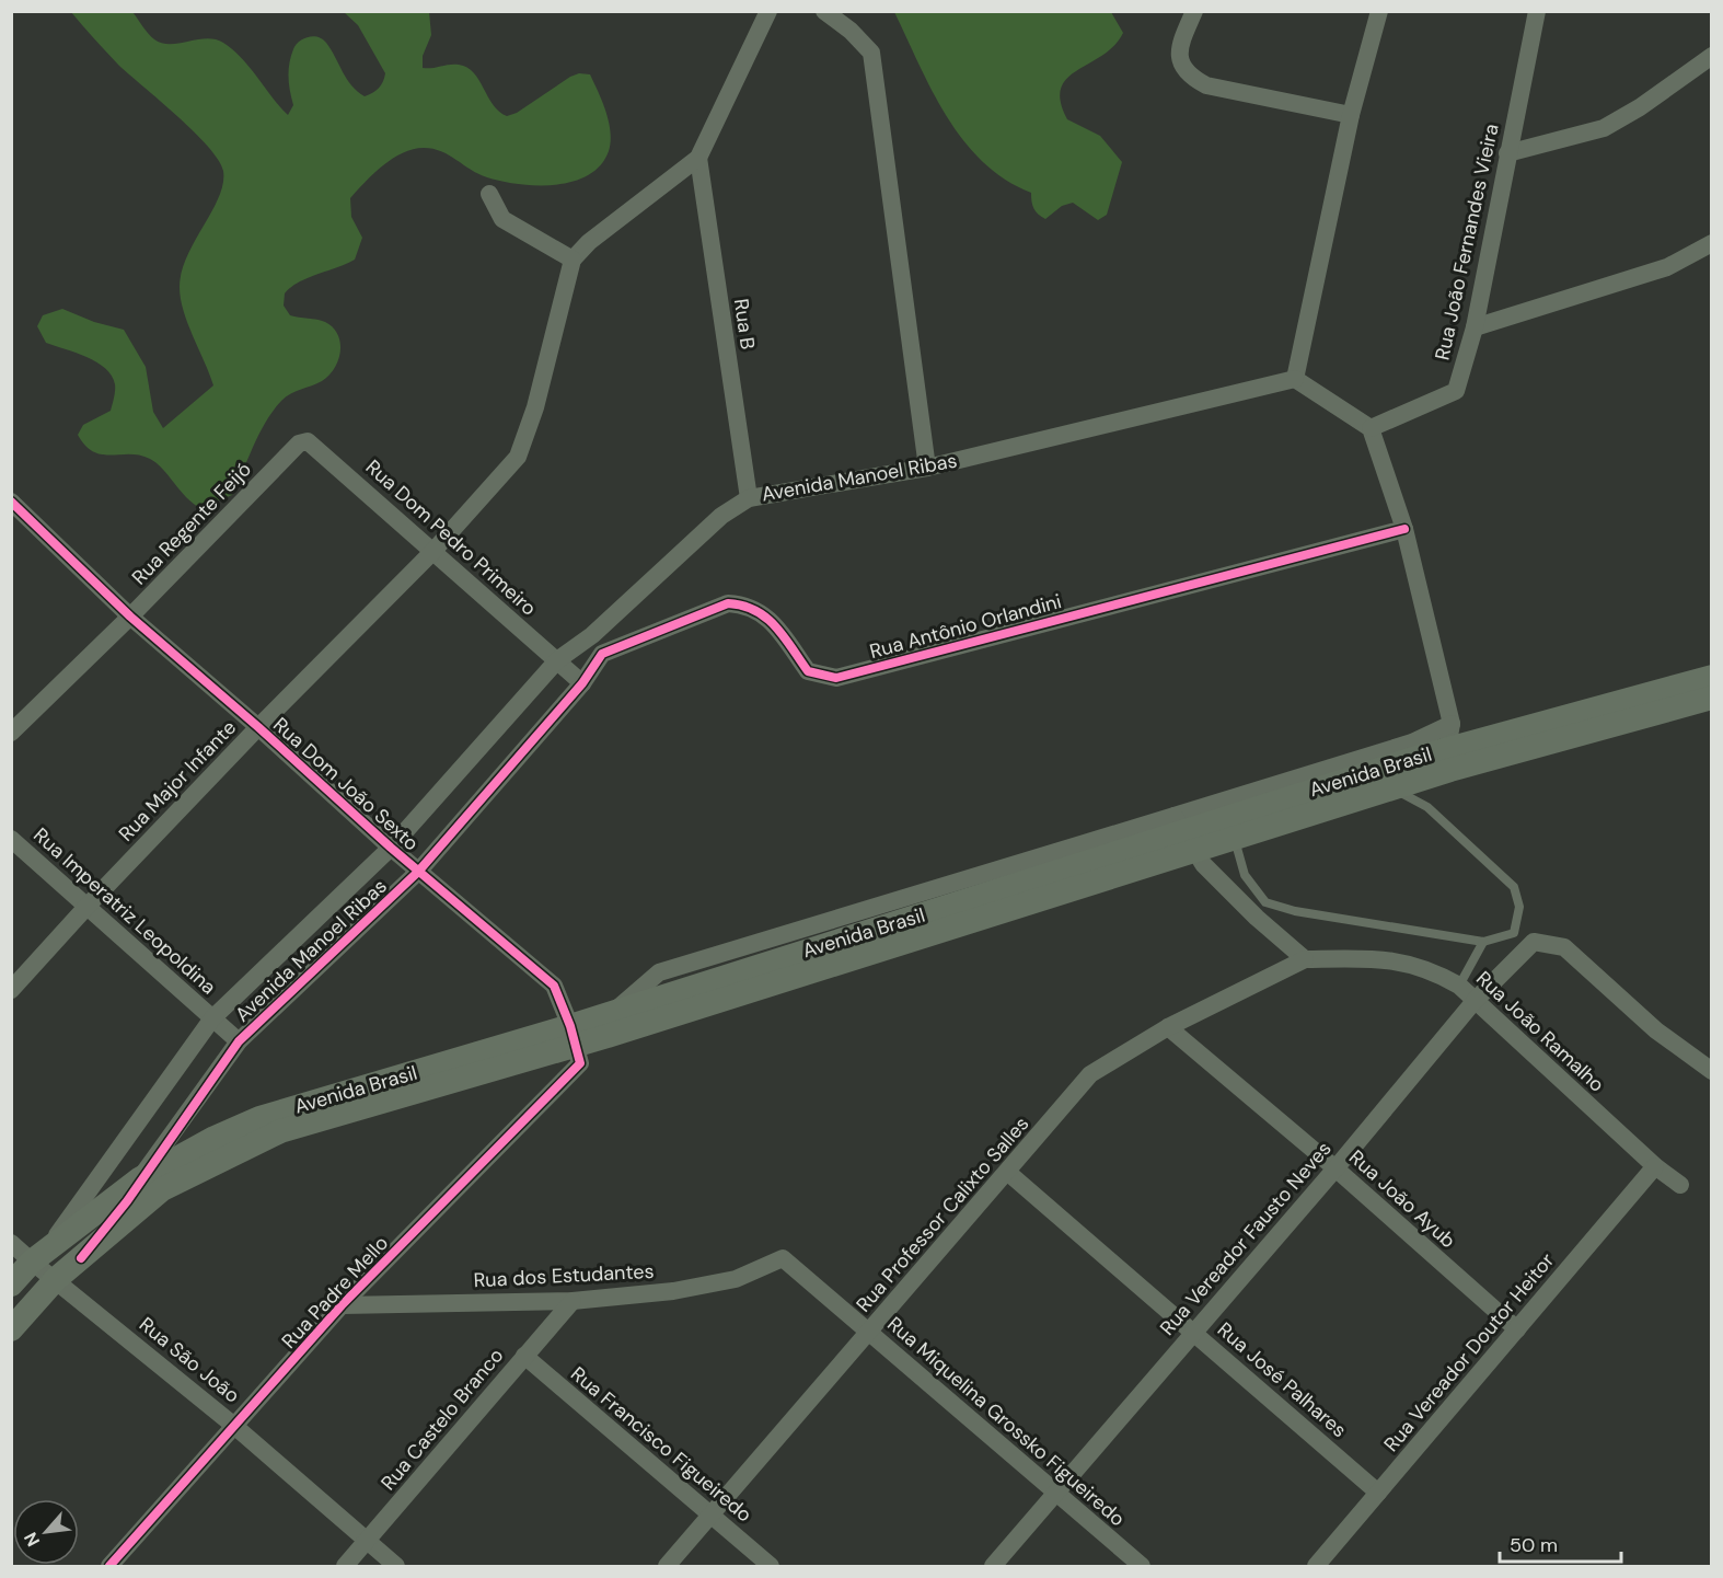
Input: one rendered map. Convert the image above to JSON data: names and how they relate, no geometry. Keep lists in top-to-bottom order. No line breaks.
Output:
{"streets":{"main road":["Avenida Manoel Ribas","Avenida Brasil"],"street":["Rua João Fernandes Vieira","Rua B","Rua Regente Feijó","Rua Dom Pedro Primeiro","Rua Antônio Orlandini","Rua Major Infante","Rua Dom João Sexto","Rua Imperatriz Leopoldina","Rua João Ramalho","Rua João Ayub","Rua Professor Calixto Salles","Rua Vereador Fausto Neves","Rua dos Estudantes","Rua Padre Mello","Rua Vereador Doutor Heitor","Rua São João","Rua José Palhares","Rua Castelo Branco","Rua Miquelina Grossko Figueiredo","Rua Francisco Figueiredo"]},"crossings":[["Rua B","Avenida Manoel Ribas"],["Avenida Manoel Ribas","Rua Dom Pedro Primeiro"],["Avenida Manoel Ribas","Avenida Brasil"],["Avenida Manoel Ribas","Rua Dom João Sexto"],["Avenida Manoel Ribas","Rua Imperatriz Leopoldina"],["Avenida Manoel Ribas","Rua São João"],["Rua Regente Feijó","Rua Dom Pedro Primeiro"],["Rua Regente Feijó","Rua Dom João Sexto"],["Rua Dom Pedro Primeiro","Rua Major Infante"],["Avenida Brasil","Rua Dom João Sexto"],["Avenida Brasil","Rua Padre Mello"],["Avenida Brasil","Rua São João"],["Rua Major Infante","Rua Dom João Sexto"],["Rua Major Infante","Rua Imperatriz Leopoldina"],["Rua Dom João Sexto","Rua Padre Mello"],["Rua João Ramalho","Rua Professor Calixto Salles"],["Rua João Ramalho","Rua Vereador Fausto Neves"],["Rua João Ramalho","Rua Vereador Doutor Heitor"],["Rua João Ayub","Rua Professor Calixto Salles"],["Rua João Ayub","Rua Vereador Fausto Neves"],["Rua João Ayub","Rua Vereador Doutor Heitor"],["Rua Professor Calixto Salles","Rua José Palhares"],["Rua Professor Calixto Salles","Rua Miquelina Grossko Figueiredo"],["Rua Professor Calixto Salles","Rua Francisco Figueiredo"],["Rua Vereador Fausto Neves","Rua José Palhares"],["Rua Vereador Fausto Neves","Rua Miquelina Grossko Figueiredo"],["Rua dos Estudantes","Rua Padre Mello"],["Rua dos Estudantes","Rua Castelo Branco"],["Rua dos Estudantes","Rua Miquelina Grossko Figueiredo"],["Rua Padre Mello","Rua São João"],["Rua Vereador Doutor Heitor","Rua José Palhares"],["Rua São João","Rua Castelo Branco"],["Rua Castelo Branco","Rua Francisco Figueiredo"]],"scale_bar":"50 m","north":"bottom left"}
